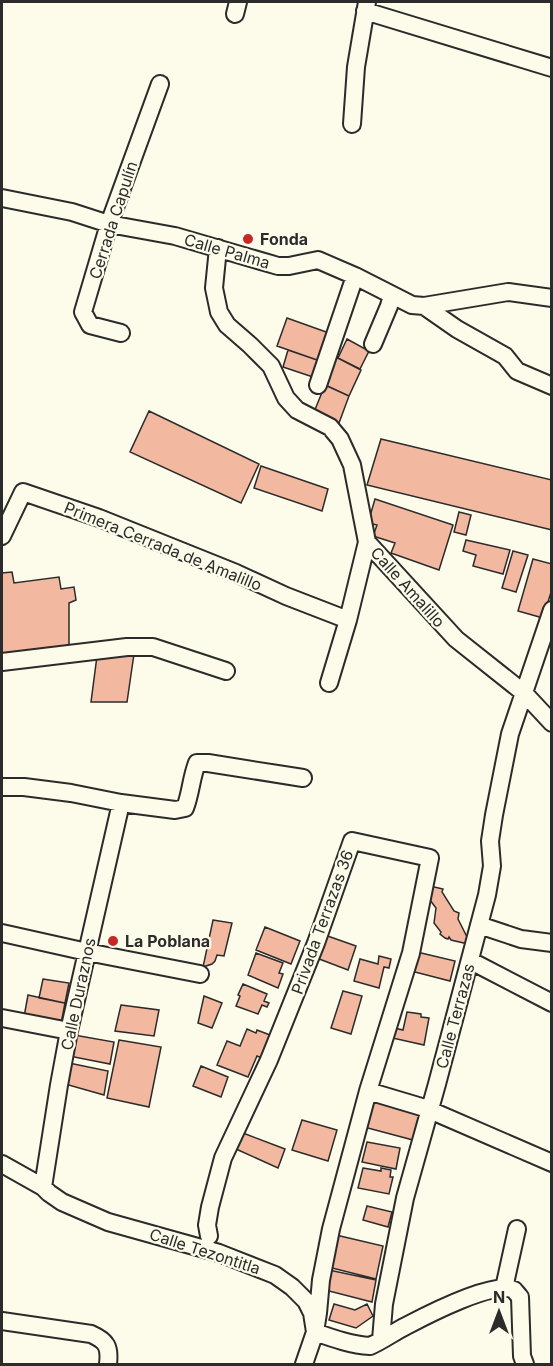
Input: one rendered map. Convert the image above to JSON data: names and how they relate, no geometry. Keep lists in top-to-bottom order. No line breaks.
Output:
{"streets":{"street":["Cerrada Capulín","Calle Palma","Primera Cerrada de Amalillo","Calle Amalillo","Privada Terrazas 36","Calle Duraznos","Calle Terrazas","Calle Tezontitla"]},"crossings":[["Cerrada Capulín","Calle Palma"],["Calle Palma","Calle Amalillo"],["Calle Amalillo","Calle Terrazas"],["Privada Terrazas 36","Calle Tezontitla"],["Calle Duraznos","Calle Tezontitla"]],"places":["Fonda","La Poblana"],"north":"top"}
